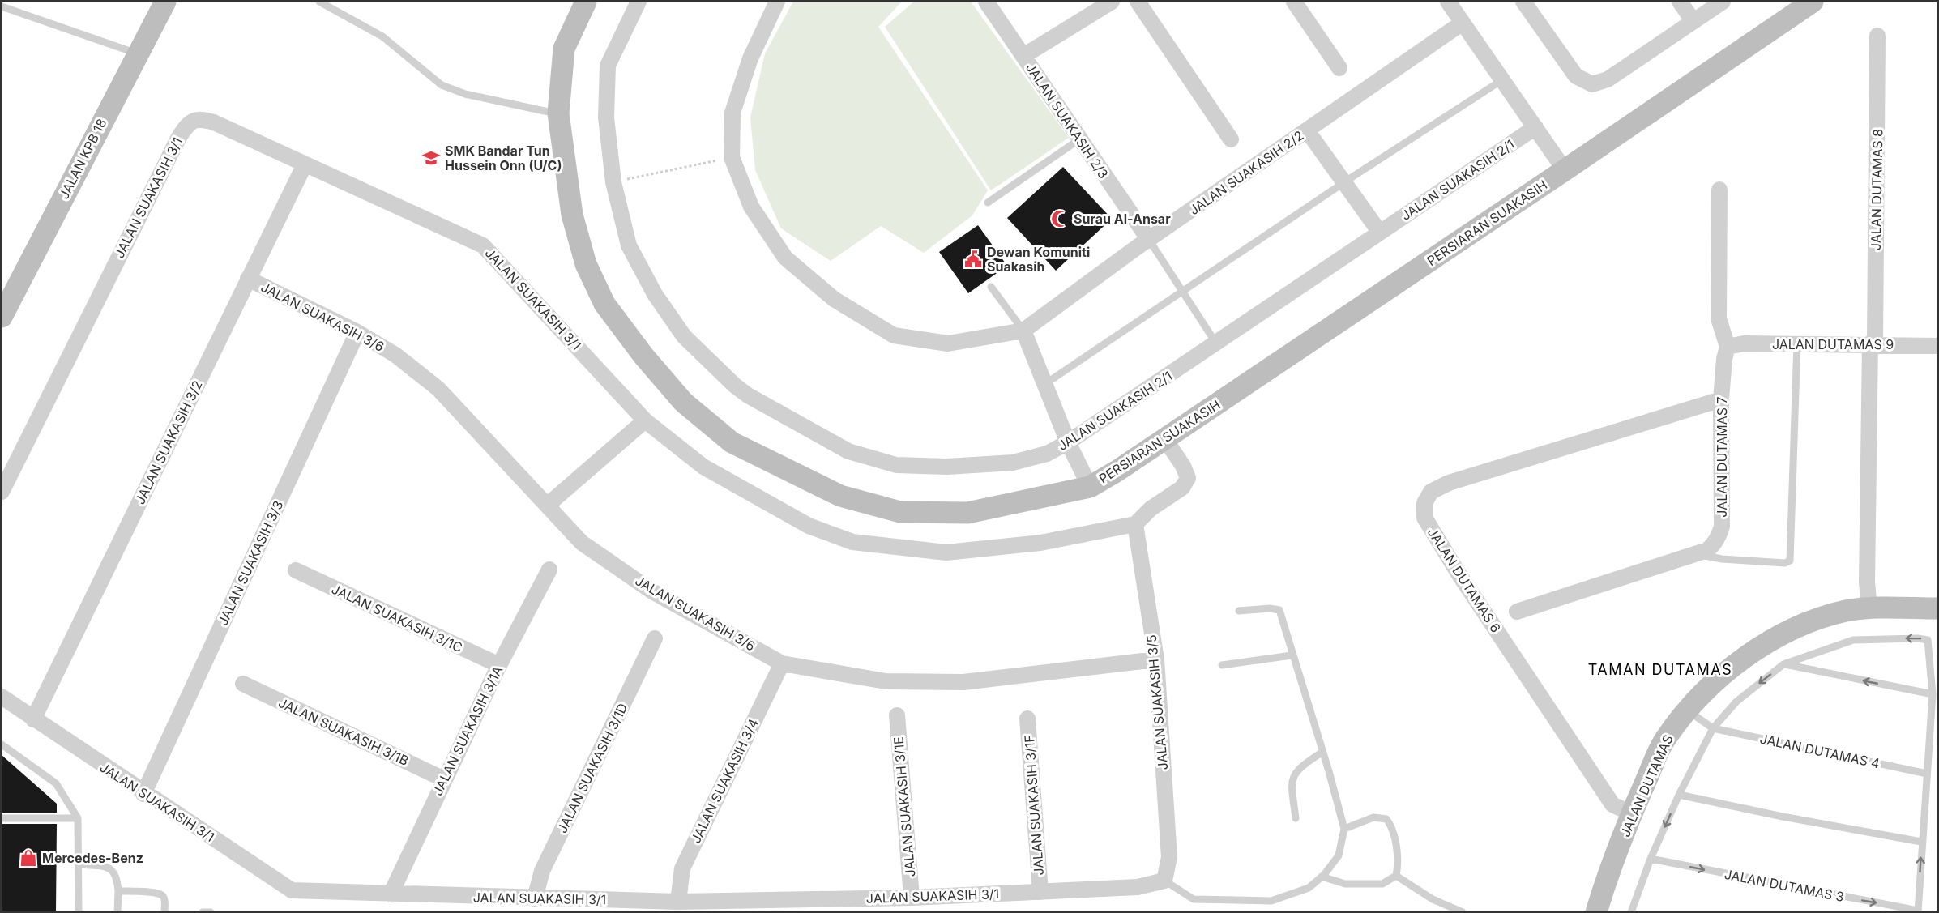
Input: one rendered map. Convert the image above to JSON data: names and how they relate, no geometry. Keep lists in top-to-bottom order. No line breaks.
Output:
{"streets":{"street":["JALAN SUAKASIH 2/3","JALAN KPB 18","JALAN SUAKASIH 2/2","JALAN SUAKASIH 2/1","JALAN DUTAMAS 8","JALAN SUAKASIH 3/1","PERSIARAN SUAKASIH","JALAN SUAKASIH 3/6","JALAN DUTAMAS 9","JALAN SUAKASIH 3/2","JALAN DUTAMAS 7","JALAN SUAKASIH 3/3","JALAN DUTAMAS 6","JALAN SUAKASIH 3/1C","JALAN SUAKASIH 3/5","JALAN SUAKASIH 3/1A","JALAN SUAKASIH 3/1B","JALAN SUAKASIH 3/1D","JALAN SUAKASIH 3/4","JALAN DUTAMAS","JALAN SUAKASIH 3/1F","JALAN SUAKASIH 3/1E"],"lane":["JALAN DUTAMAS 4","JALAN DUTAMAS 3"]},"crossings":[["JALAN SUAKASIH 2/3","JALAN SUAKASIH 2/2"],["JALAN DUTAMAS 8","JALAN DUTAMAS 9"],["JALAN DUTAMAS 8","JALAN DUTAMAS"],["JALAN SUAKASIH 3/1","JALAN SUAKASIH 3/2"],["JALAN SUAKASIH 3/1","JALAN SUAKASIH 3/3"],["JALAN SUAKASIH 3/1","JALAN SUAKASIH 3/5"],["JALAN SUAKASIH 3/1","JALAN SUAKASIH 3/1A"],["JALAN SUAKASIH 3/1","JALAN SUAKASIH 3/1D"],["JALAN SUAKASIH 3/1","JALAN SUAKASIH 3/4"],["JALAN SUAKASIH 3/1","JALAN SUAKASIH 3/1F"],["JALAN SUAKASIH 3/1","JALAN SUAKASIH 3/1E"],["JALAN SUAKASIH 3/6","JALAN SUAKASIH 3/2"],["JALAN SUAKASIH 3/6","JALAN SUAKASIH 3/3"],["JALAN SUAKASIH 3/6","JALAN SUAKASIH 3/5"],["JALAN SUAKASIH 3/6","JALAN SUAKASIH 3/4"],["JALAN DUTAMAS 9","JALAN DUTAMAS 7"],["JALAN DUTAMAS 7","JALAN DUTAMAS 6"],["JALAN DUTAMAS 6","JALAN DUTAMAS"],["JALAN SUAKASIH 3/1C","JALAN SUAKASIH 3/1A"],["JALAN SUAKASIH 3/1A","JALAN SUAKASIH 3/1B"]],"one_way":["JALAN DUTAMAS 3"],"districts":["TAMAN DUTAMAS"],"places":{"school or university":["SMK Bandar Tun Hussein Onn (U/C)"],"mosque":["Surau Al-Ansar"],"public building":["Dewan Komuniti Suakasih"],"shop":["Mercedes-Benz"]}}
